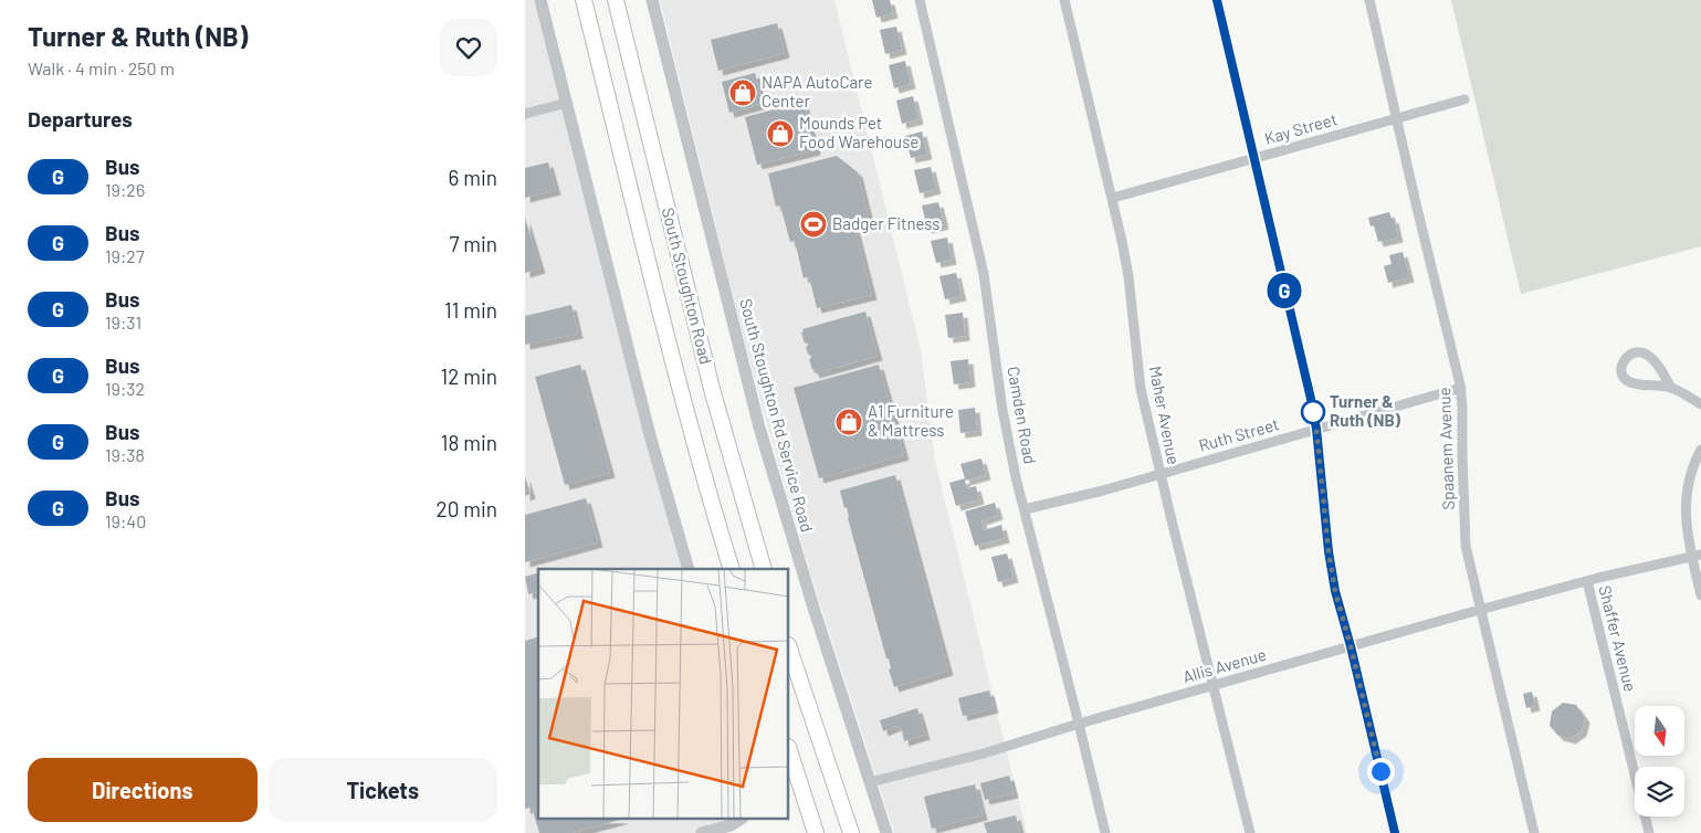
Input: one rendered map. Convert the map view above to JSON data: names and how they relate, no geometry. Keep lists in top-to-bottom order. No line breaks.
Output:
{"streets":{"main road":["South Stoughton Road"],"street":["Kay Street","South Stoughton Rd Service Road","Camden Road","Maher Avenue","Ruth Street","Spaanem Avenue","Shaffer Avenue","Allis Avenue"]},"crossings":[["Kay Street","Maher Avenue"],["Kay Street","Spaanem Avenue"],["South Stoughton Rd Service Road","Allis Avenue"],["Camden Road","Ruth Street"],["Camden Road","Allis Avenue"],["Maher Avenue","Ruth Street"],["Maher Avenue","Allis Avenue"],["Ruth Street","Spaanem Avenue"],["Spaanem Avenue","Allis Avenue"],["Shaffer Avenue","Allis Avenue"]],"places":{"shop":["NAPA AutoCare Center","Mounds Pet Food Warehouse","A1 Furniture & Mattress"],"sports":["Badger Fitness"],"other":["Turner & Ruth (NB)"]},"lines":["bus line G"],"north":"bottom","page":{"heading":[["Turner & Ruth (NB)","Walk · 4 min · 250 m"],"Departures"],"on_map":"G","list":[{"mark":"G","name":"Bus","note":"19:26","value":"6 min"},{"mark":"G","name":"Bus","note":"19:27","value":"7 min"},{"mark":"G","name":"Bus","note":"19:31","value":"11 min"},{"mark":"G","name":"Bus","note":"19:32","value":"12 min"},{"mark":"G","name":"Bus","note":"19:38","value":"18 min"},{"mark":"G","name":"Bus","note":"19:40","value":"20 min"}],"buttons":["Directions","Tickets"]}}
